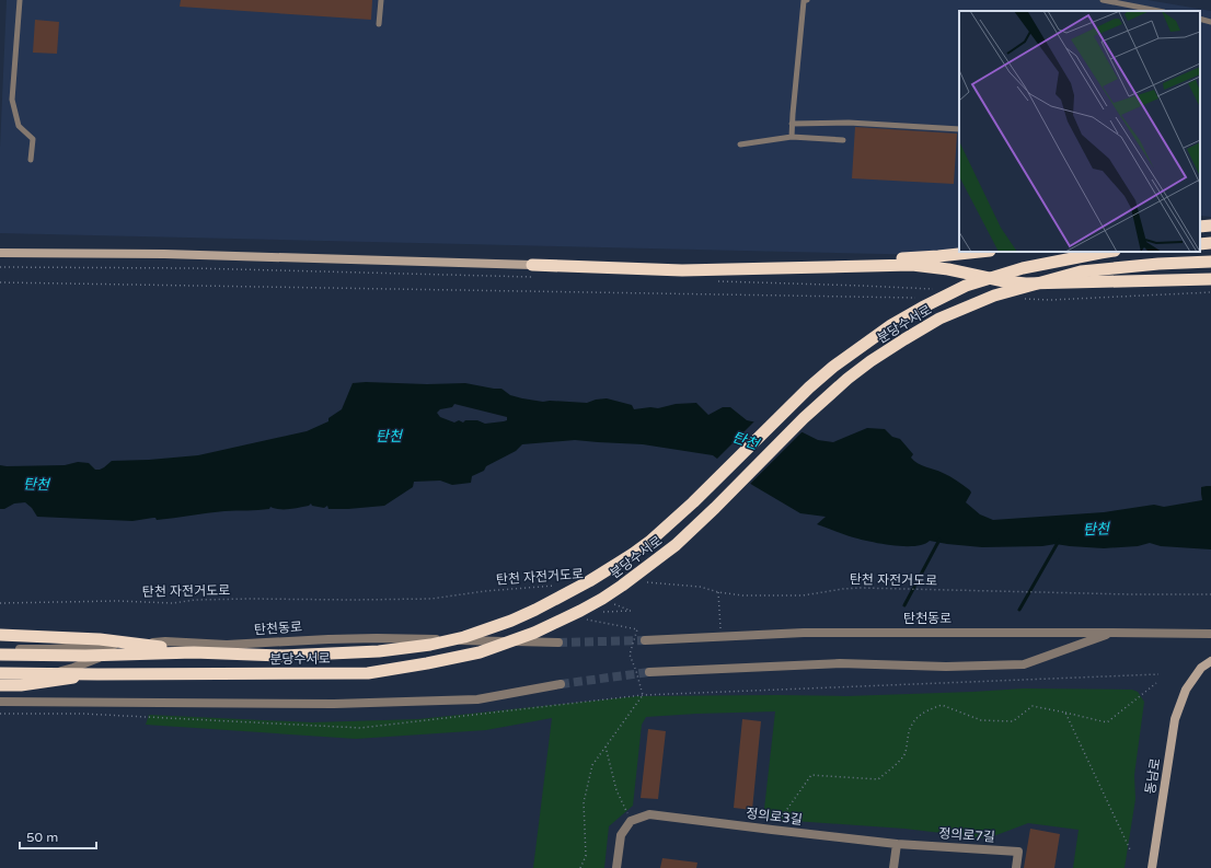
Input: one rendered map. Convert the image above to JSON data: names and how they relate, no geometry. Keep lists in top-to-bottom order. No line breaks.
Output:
{"streets":{"highway":["분당수서로"],"main road":["동남로"],"street":["탄천동로","정의로3길","정의로7길"],"path":["탄천 자전거도로"]},"crossings":[["정의로3길","정의로7길"]],"water":["탄천"],"scale_bar":"50 m"}
